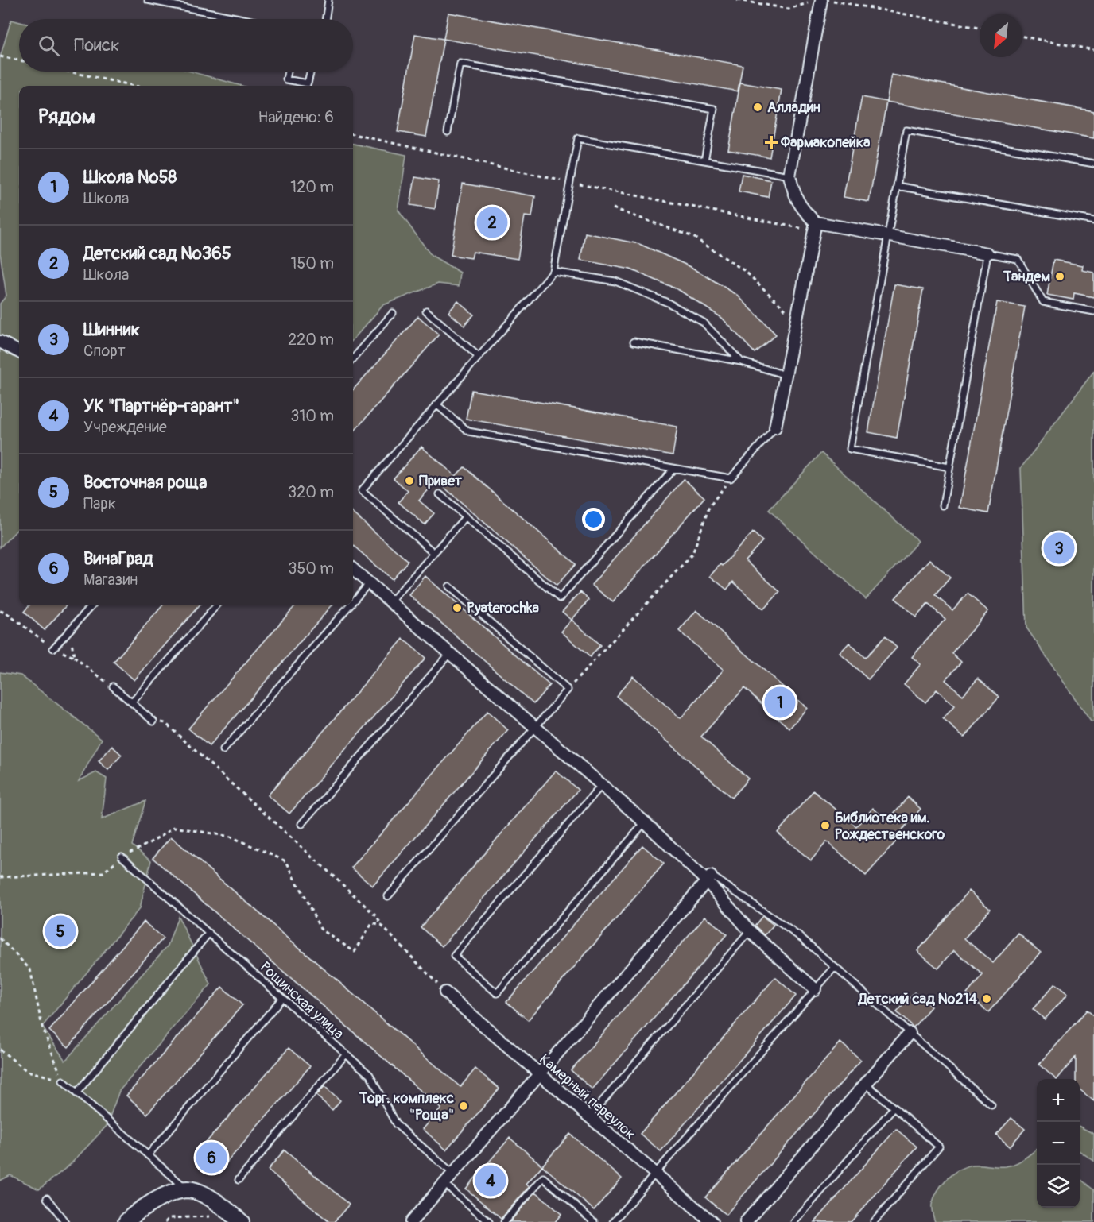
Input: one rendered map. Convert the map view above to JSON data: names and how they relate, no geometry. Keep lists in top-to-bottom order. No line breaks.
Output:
{"streets":{"street":["Камерный переулок"],"lane":["Рощинская улица"]},"places":{"other":["Алладин","Тандем","Привет","Pyaterochka","Библиотека им. Рождественского","Детский сад №214","Торг. комплекс \"Роща\""],"health":["Фармакопейка"]},"north":"bottom left","page":{"search":"Поиск","heading":["Рядом","Найдено: 6"],"list":[{"mark":"1","name":"Школа №58","note":"Школа","value":"120 m"},{"mark":"2","name":"Детский сад №365","note":"Школа","value":"150 m"},{"mark":"3","name":"Шинник","note":"Спорт","value":"220 m"},{"mark":"4","name":"УК \"Партнёр-гарант\"","note":"Учреждение","value":"310 m"},{"mark":"5","name":"Восточная роща","note":"Парк","value":"320 m"},{"mark":"6","name":"ВинаГрад","note":"Магазин","value":"350 m"}],"pins":["2","3","1","5","6","4"],"map_buttons":["+","−"]}}
